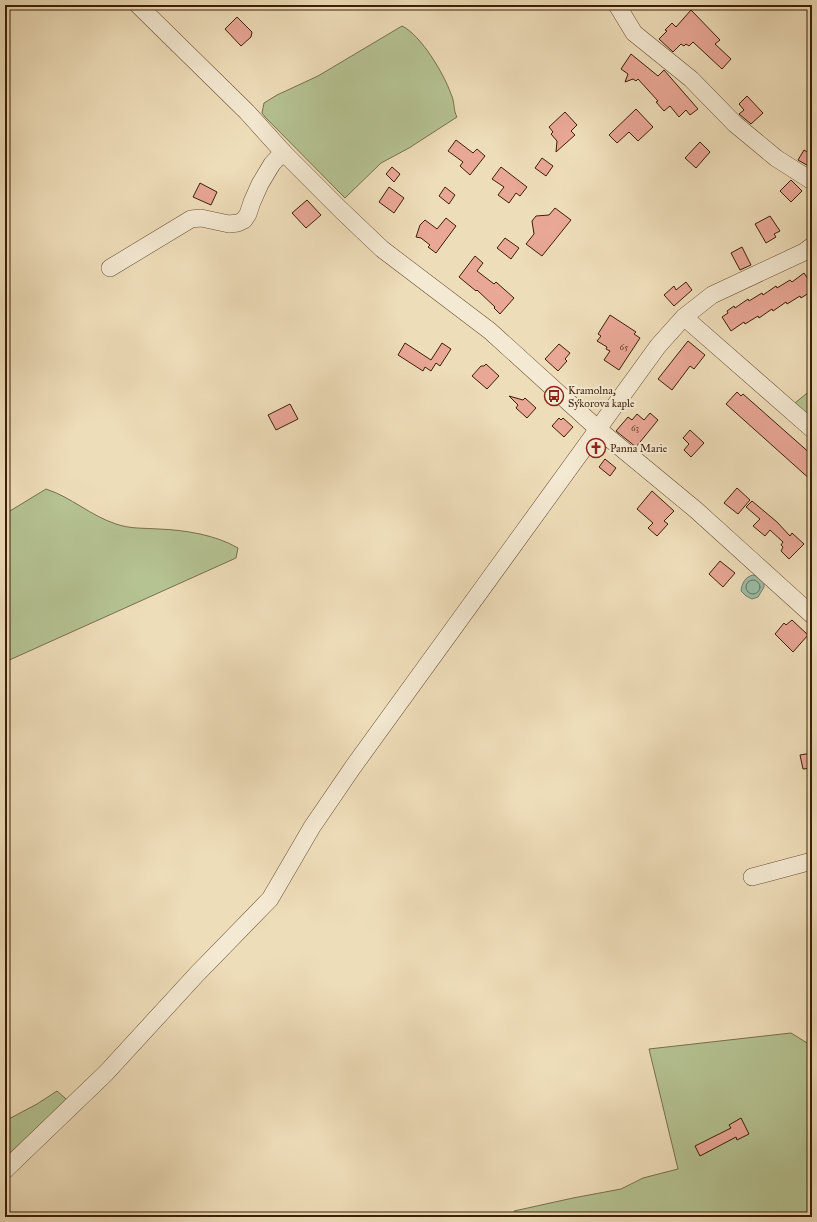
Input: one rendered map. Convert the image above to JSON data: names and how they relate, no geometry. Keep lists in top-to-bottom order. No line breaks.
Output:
{"places":{"bus stop":["Kramolna, Sýkorova kaple"],"church":["Panna Marie"]},"house_numbers":["65","63"]}
